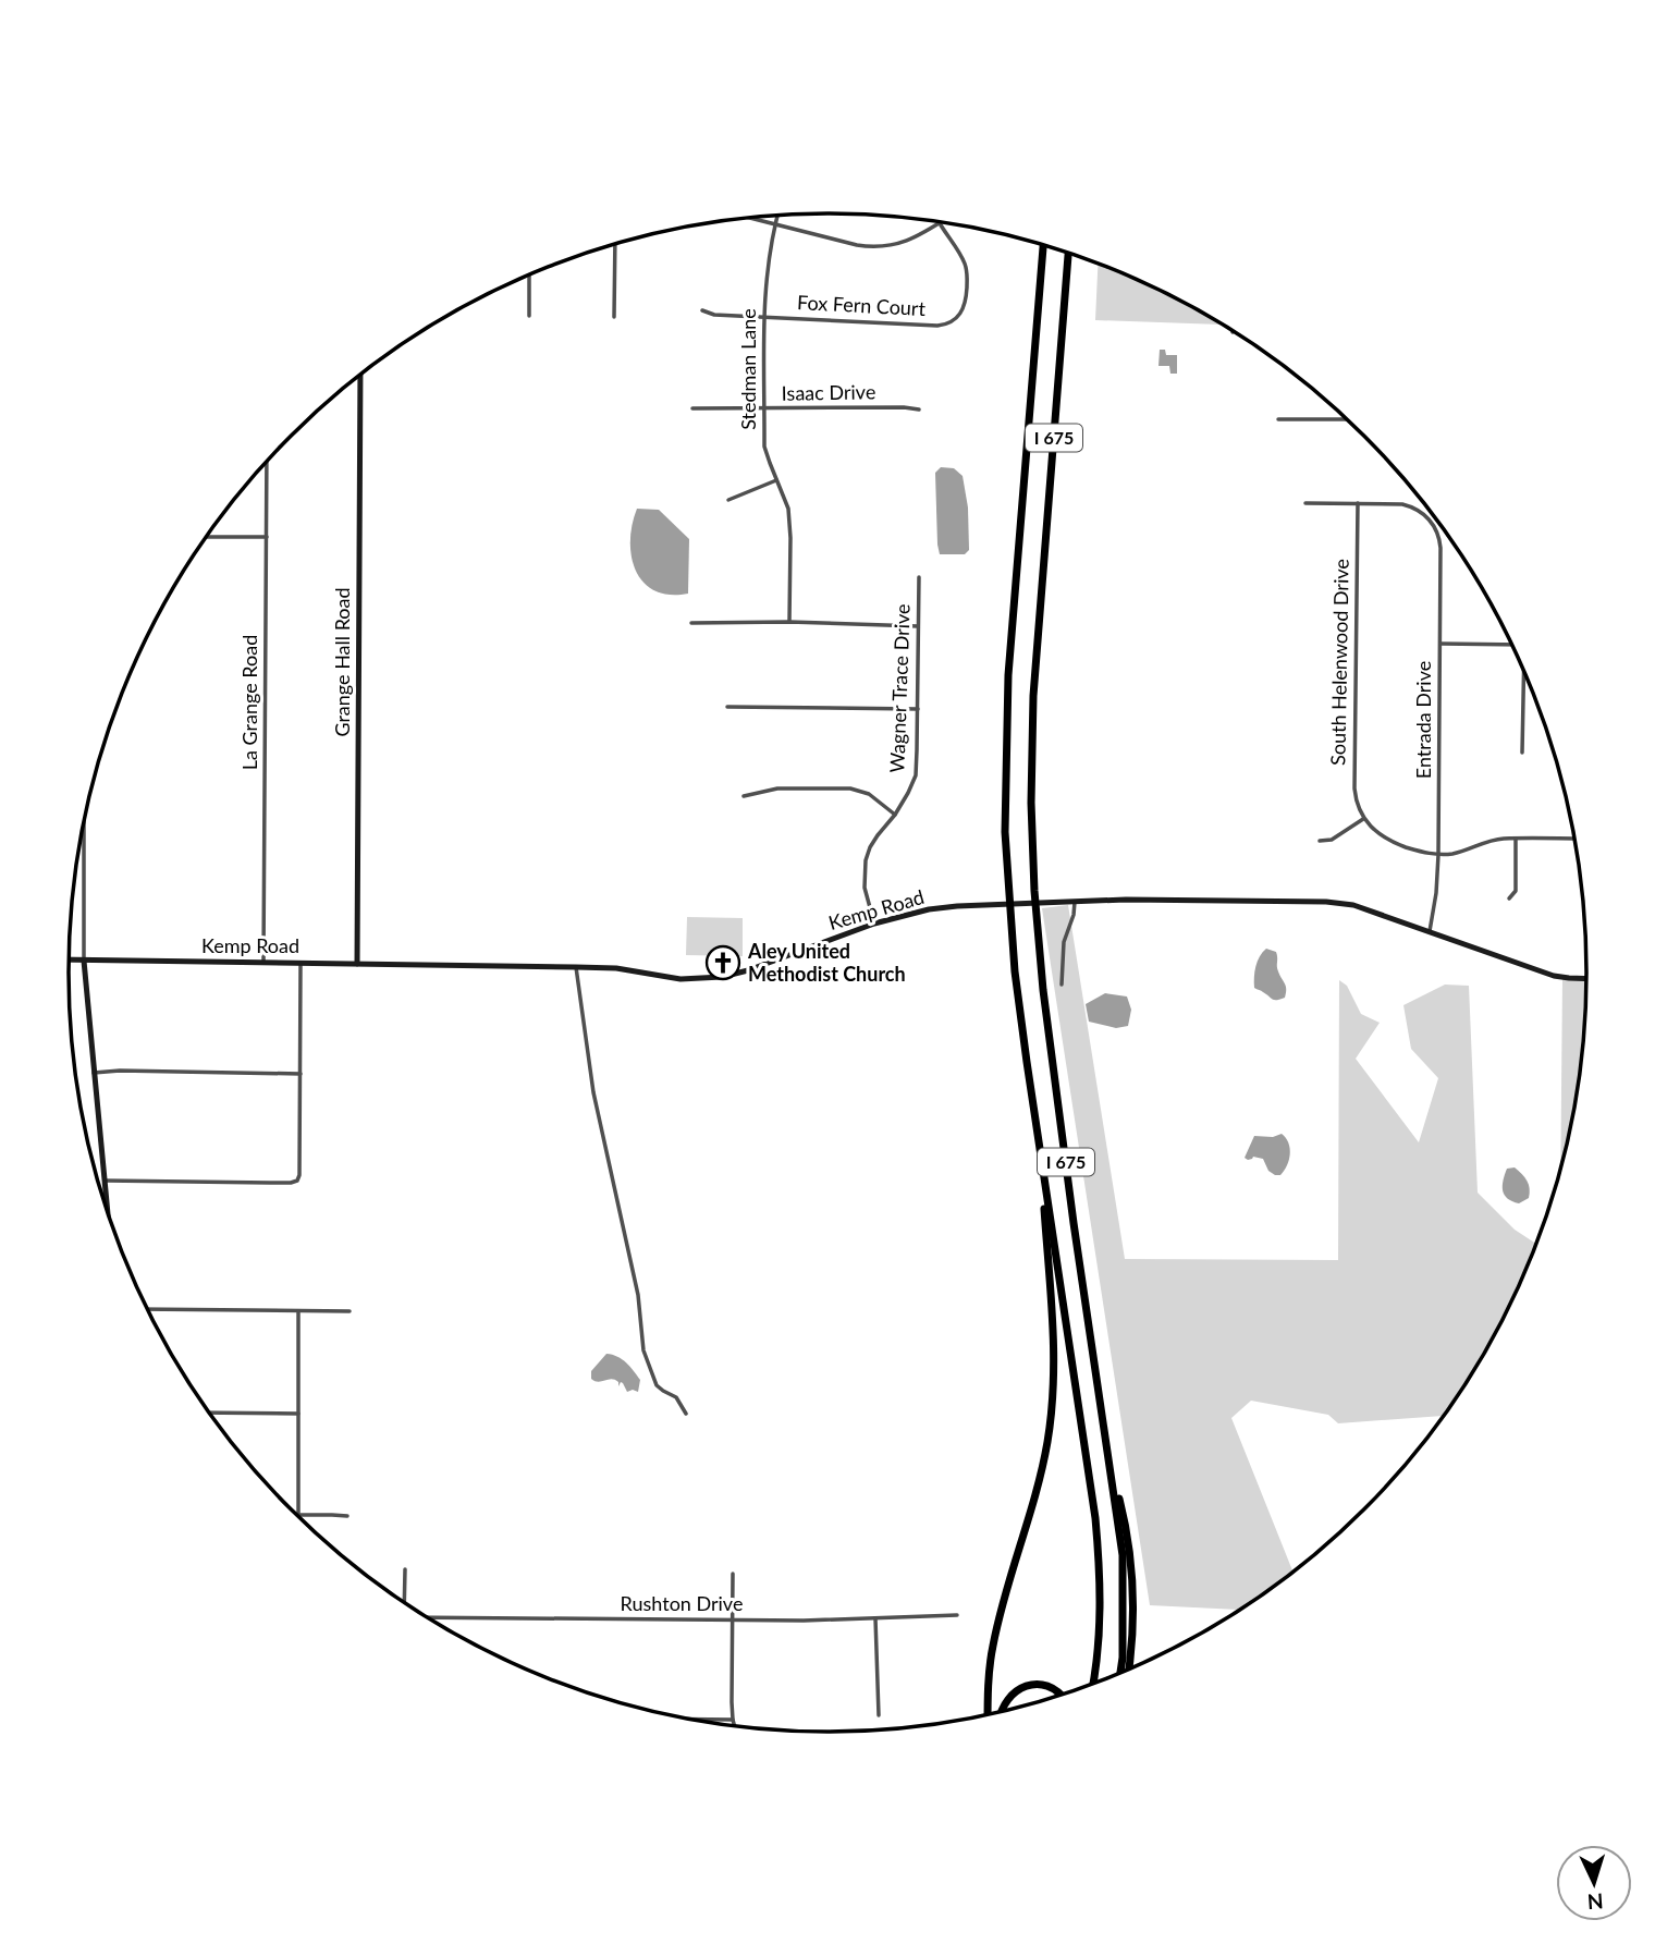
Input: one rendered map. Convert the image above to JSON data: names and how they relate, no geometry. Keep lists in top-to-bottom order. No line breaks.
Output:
{"streets":{"highway":["I 675"],"main road":["Grange Hall Road","Kemp Road"],"street":["Fox Fern Court","Stedman Lane","Isaac Drive","South Helenwood Drive","Wagner Trace Drive","La Grange Road","Entrada Drive","Rushton Drive"]},"crossings":[["Fox Fern Court","Stedman Lane"],["Stedman Lane","Isaac Drive"],["Grange Hall Road","Kemp Road"],["South Helenwood Drive","Entrada Drive"],["Wagner Trace Drive","Kemp Road"],["La Grange Road","Kemp Road"],["Entrada Drive","Kemp Road"]],"places":{"church":["Aley United Methodist Church"]},"north":"bottom"}
